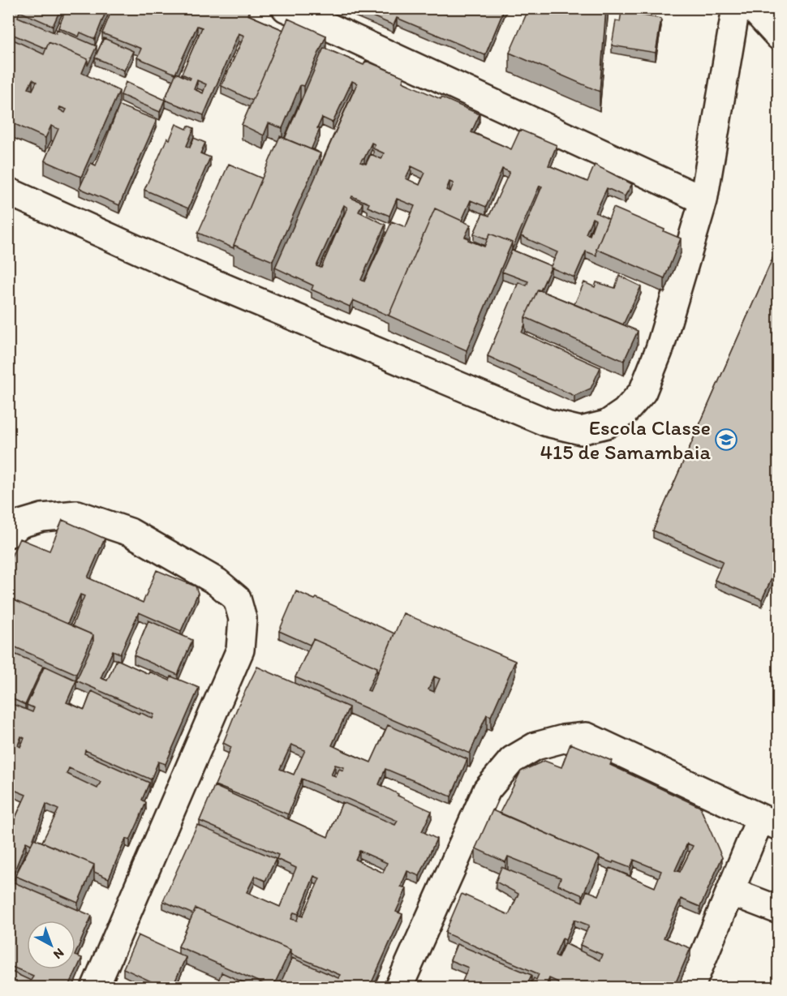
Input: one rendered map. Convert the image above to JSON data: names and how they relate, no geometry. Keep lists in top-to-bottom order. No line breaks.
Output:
{"places":{"school or university":["Escola Classe 415 de Samambaia"]},"north":"bottom right"}
